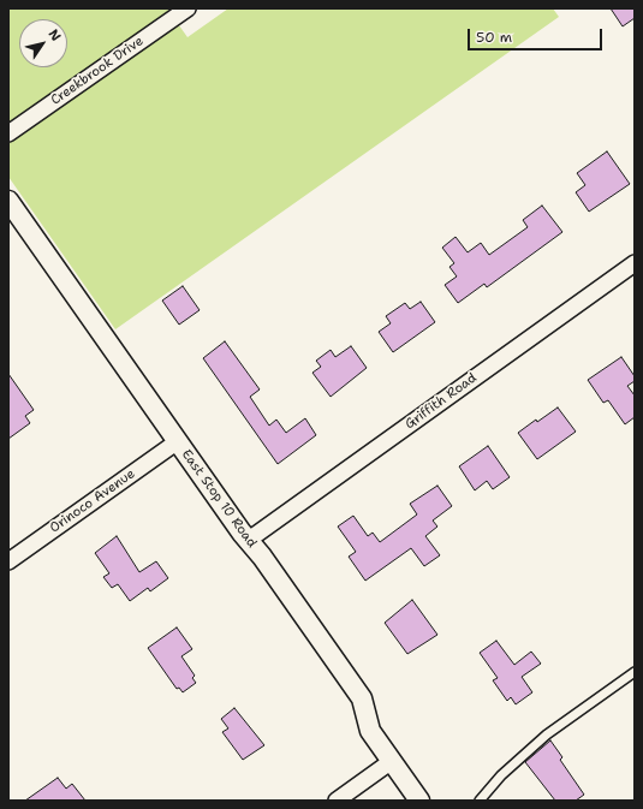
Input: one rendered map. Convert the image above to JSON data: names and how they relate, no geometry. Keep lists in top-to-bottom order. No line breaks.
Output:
{"streets":{"street":["Creekbrook Drive","Griffith Road","East Stop 10 Road","Orinoco Avenue"]},"crossings":[["Griffith Road","East Stop 10 Road"],["East Stop 10 Road","Orinoco Avenue"]],"scale_bar":"50 m","north":"top right"}
